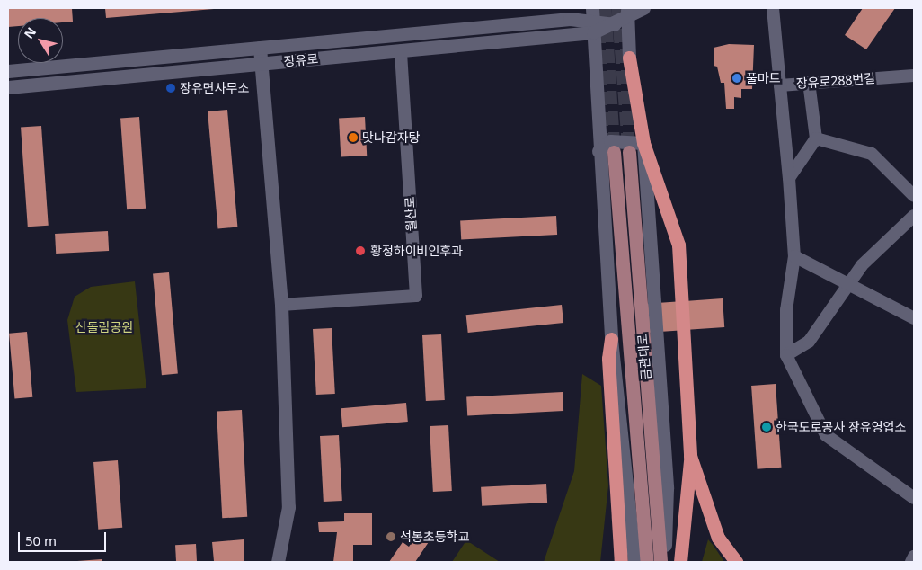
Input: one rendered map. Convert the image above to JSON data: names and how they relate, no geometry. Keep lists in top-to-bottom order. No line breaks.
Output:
{"streets":{"main road":["장유로","금관대로"],"street":["장유로288번길","월산로"]},"crossings":[["장유로","월산로"]],"parks":["산돌림공원"],"places":["풀마트","장유면사무소","맛나감자탕","황정하이비인후과","한국도로공사 장유영업소","석봉초등학교"],"scale_bar":"50 m","north":"top left"}
